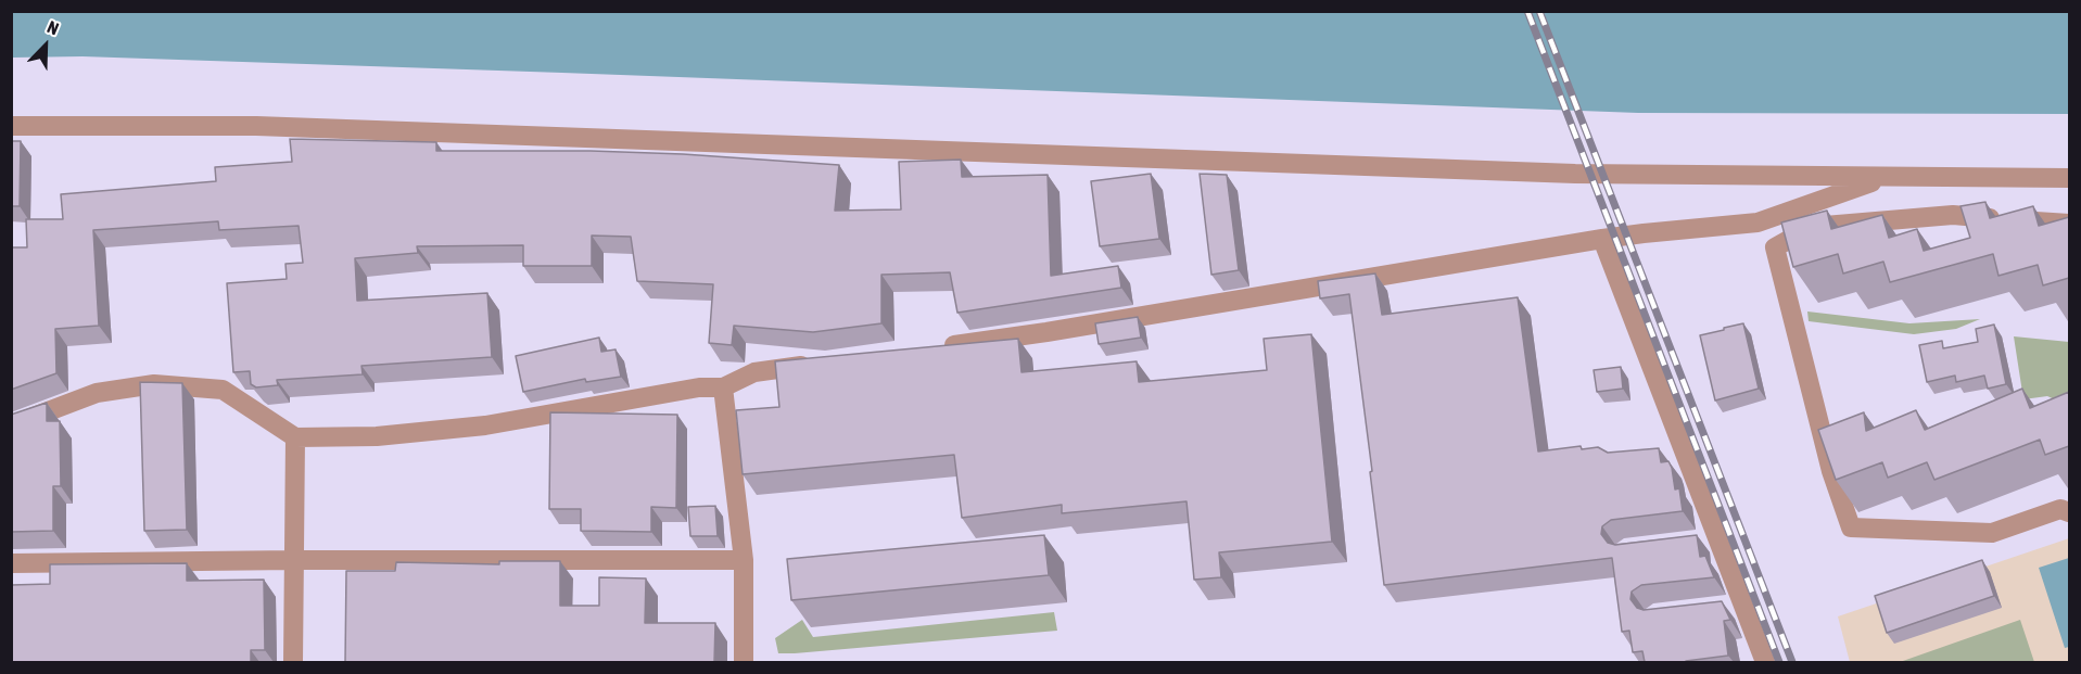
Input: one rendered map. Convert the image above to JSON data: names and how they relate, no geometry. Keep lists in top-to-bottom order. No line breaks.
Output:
{"north":"top right"}
